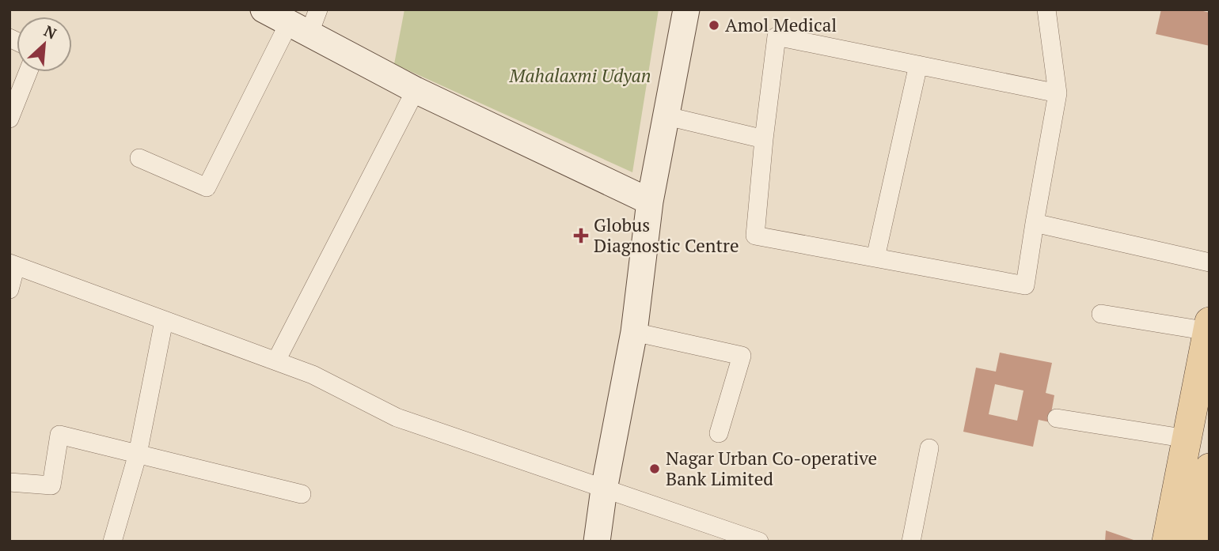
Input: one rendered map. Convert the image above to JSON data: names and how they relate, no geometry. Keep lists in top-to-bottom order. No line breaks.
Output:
{"parks":["Mahalaxmi Udyan"],"places":{"other":["Amol Medical","Nagar Urban Co-operative Bank Limited"],"health":["Globus Diagnostic Centre"]},"north":"top right"}
